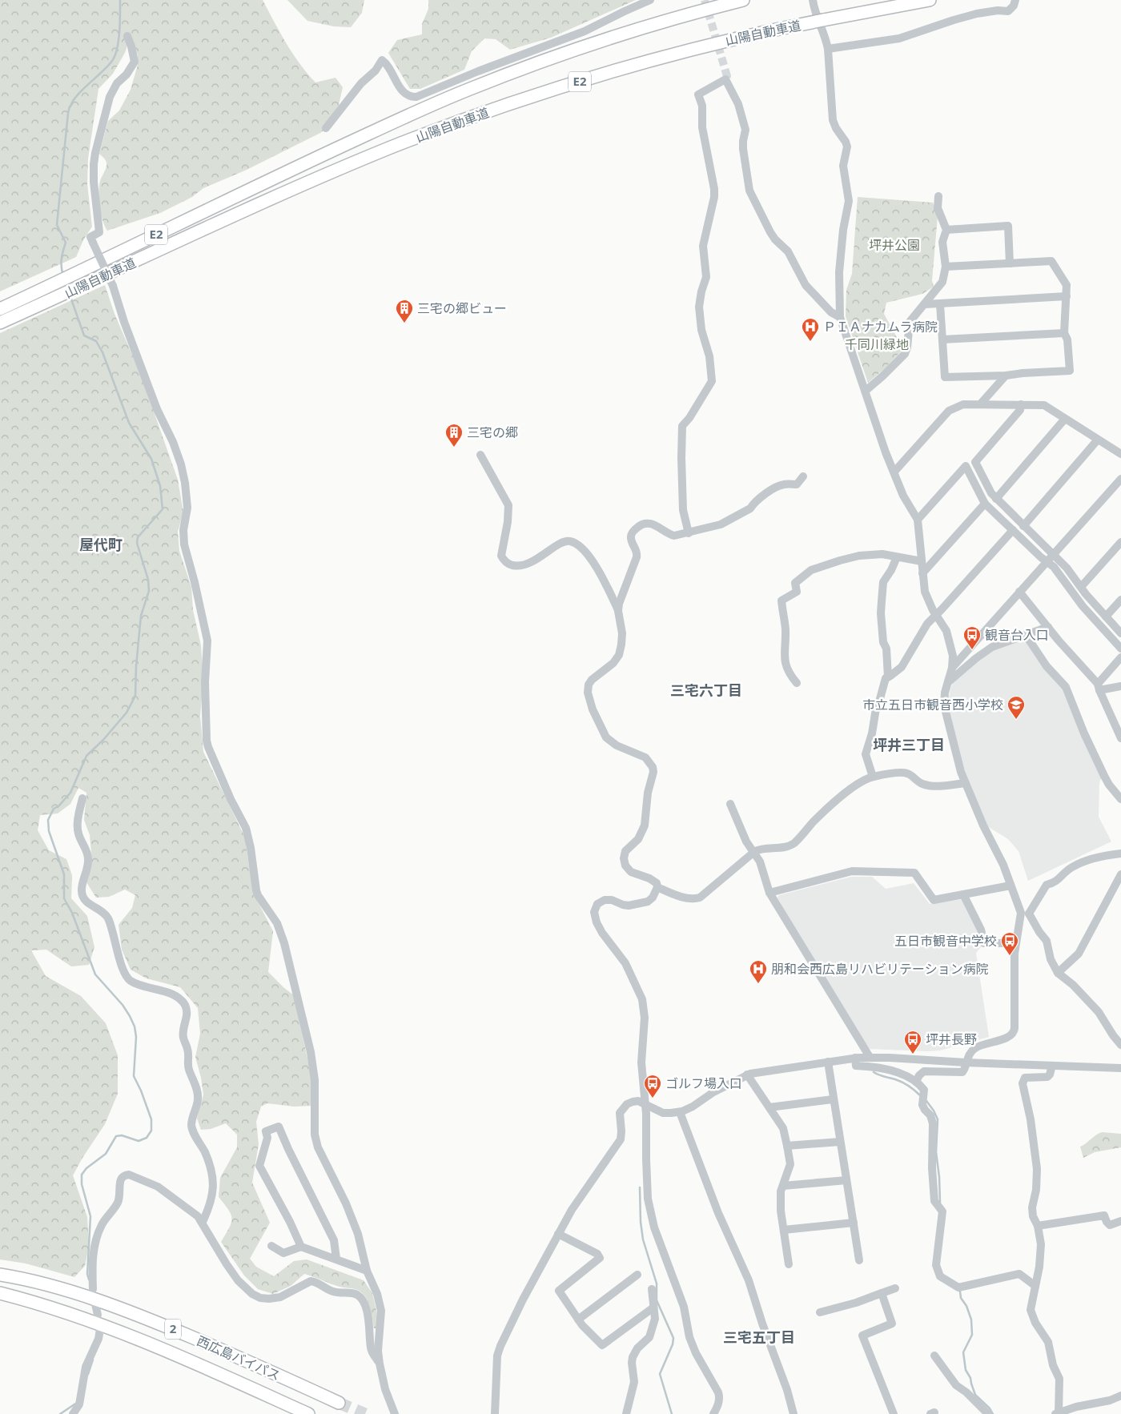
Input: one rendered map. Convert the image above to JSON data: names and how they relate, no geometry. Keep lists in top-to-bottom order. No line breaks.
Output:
{"streets":{"highway":["山陽自動車道","E2","2","西広島バイパス"]},"districts":["屋代町","三宅六丁目","坪井三丁目","三宅五丁目"],"parks":["坪井公園","千同川緑地"],"places":{"building":["三宅の郷ビュー","三宅の郷"],"hospital":["ＰＩＡナカムラ病院","朋和会西広島リハビリテーション病院"],"bus stop":["観音台入口","五日市観音中学校","坪井長野","ゴルフ場入口"],"school or university":["市立五日市観音西小学校"]}}
